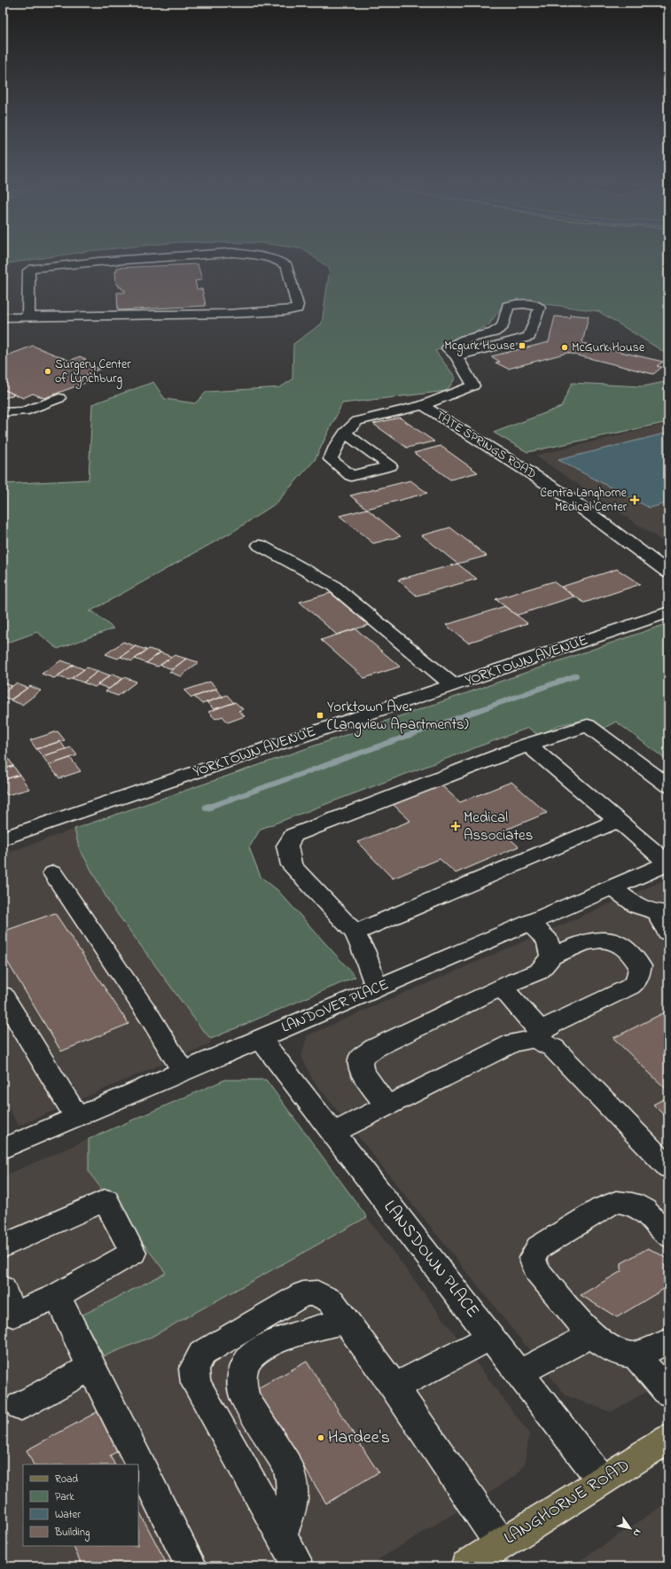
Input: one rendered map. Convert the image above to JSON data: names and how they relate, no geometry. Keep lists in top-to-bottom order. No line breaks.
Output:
{"streets":{"main road":["LANGHORNE ROAD"],"street":["TATE SPRINGS ROAD","YORKTOWN AVENUE","LANDOVER PLACE","LANSDOWN PLACE"]},"crossings":[["LANDOVER PLACE","LANSDOWN PLACE"],["LANSDOWN PLACE","LANGHORNE ROAD"]],"places":{"transit":["Mcgurk House","Yorktown Ave. (Langview Apartments)"],"other":["McGurk House","Surgery Center of Lynchburg","Hardee's"],"health":["Centra Langhorne Medical Center","Medical Associates"]},"legend":["Road","Park","Water","Building"],"north":"bottom right"}
